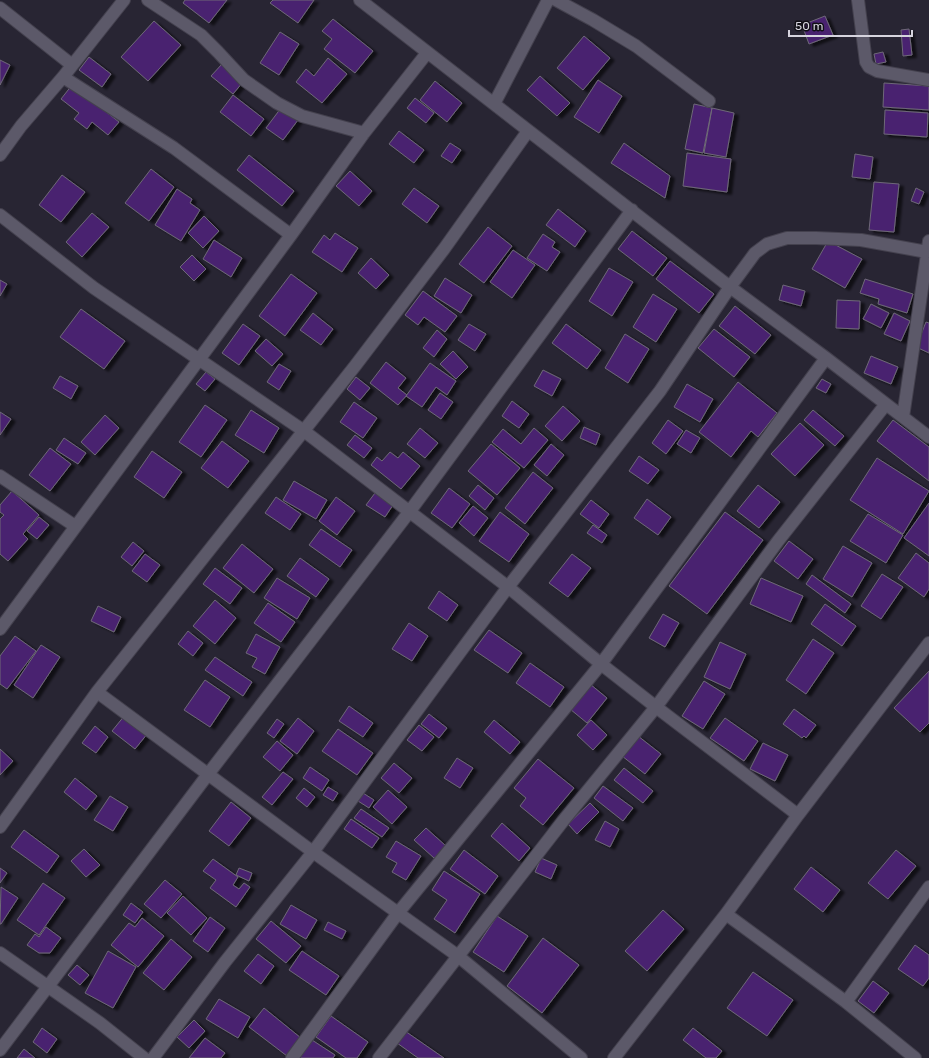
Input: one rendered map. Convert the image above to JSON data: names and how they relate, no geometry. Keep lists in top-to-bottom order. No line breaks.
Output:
{"scale_bar":"50 m"}
